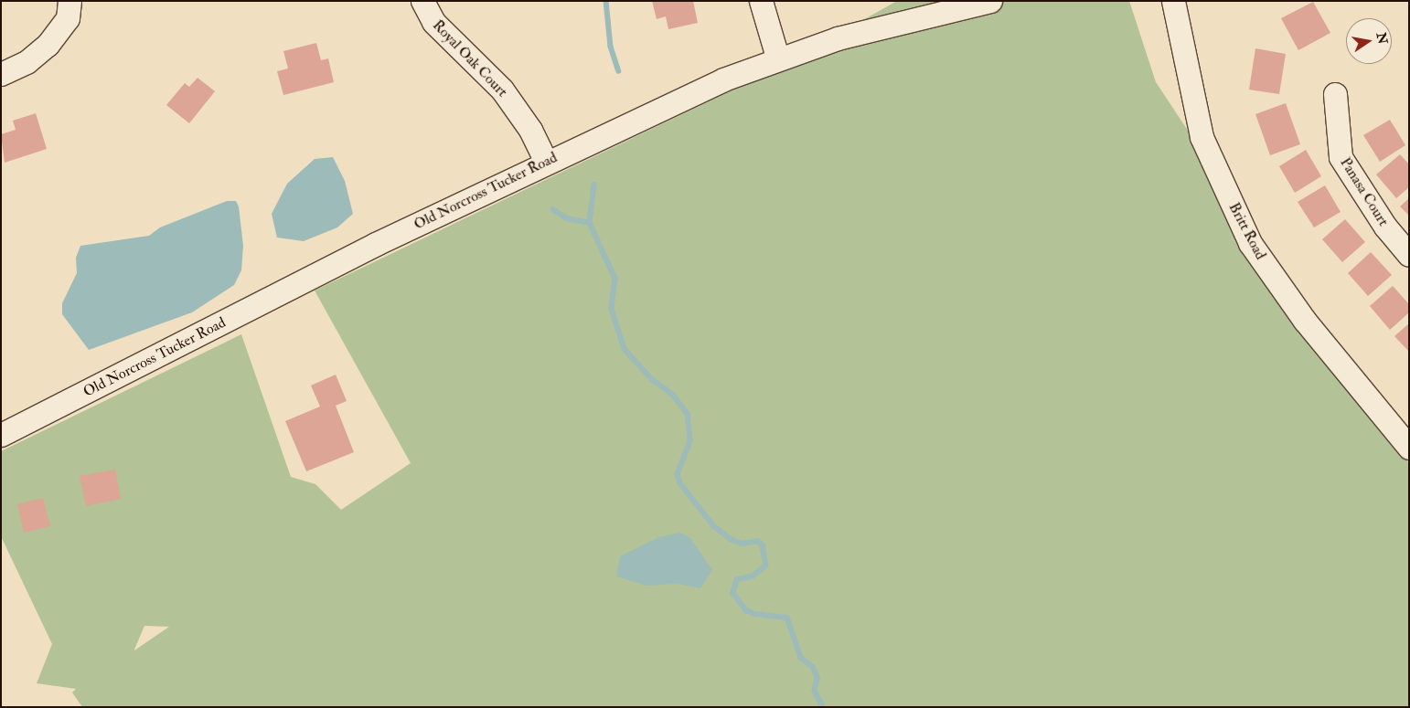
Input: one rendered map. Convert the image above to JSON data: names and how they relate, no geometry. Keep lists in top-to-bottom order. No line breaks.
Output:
{"streets":{"street":["Royal Oak Court","Old Norcross Tucker Road","Panasa Court","Britt Road"]},"crossings":[["Royal Oak Court","Old Norcross Tucker Road"]],"north":"right"}
